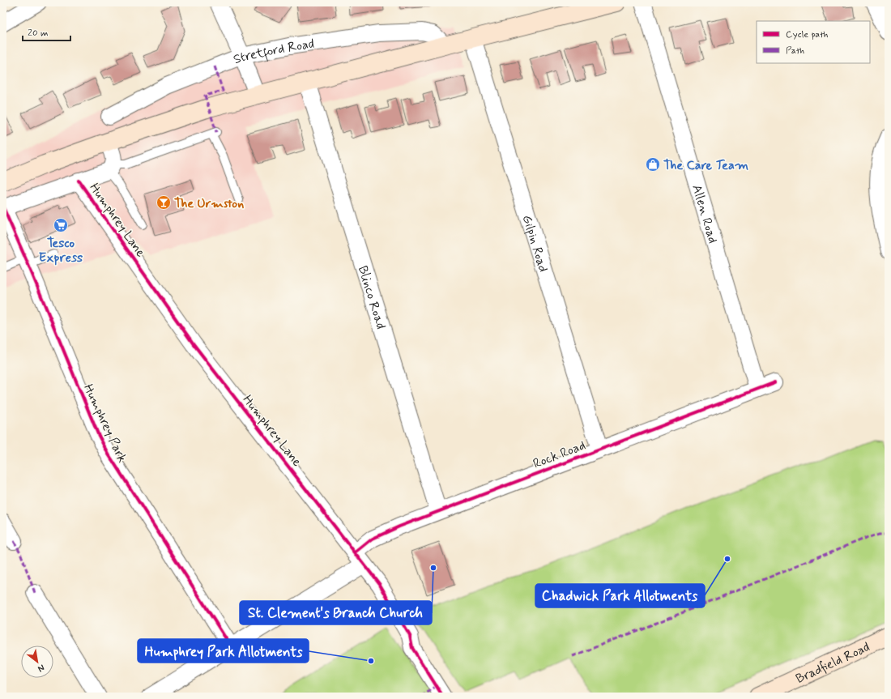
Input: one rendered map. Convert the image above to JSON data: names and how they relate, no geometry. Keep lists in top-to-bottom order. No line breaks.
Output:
{"streets":{"main road":["Bradfield Road"],"street":["Stretford Road","Allen Road","Humphrey Lane","Gilpin Road","Blinco Road","Humphrey Park","Rock Road"]},"crossings":[["Allen Road","Rock Road"],["Humphrey Lane","Rock Road"],["Gilpin Road","Rock Road"],["Blinco Road","Rock Road"]],"places":{"shop":["The Care Team"],"bar":["The Urmston"],"supermarket":["Tesco Express"],"other":["Chadwick Park Allotments","St. Clement's Branch Church","Humphrey Park Allotments"]},"legend":["Cycle path","Path"],"scale_bar":"20 m","north":"bottom right"}
